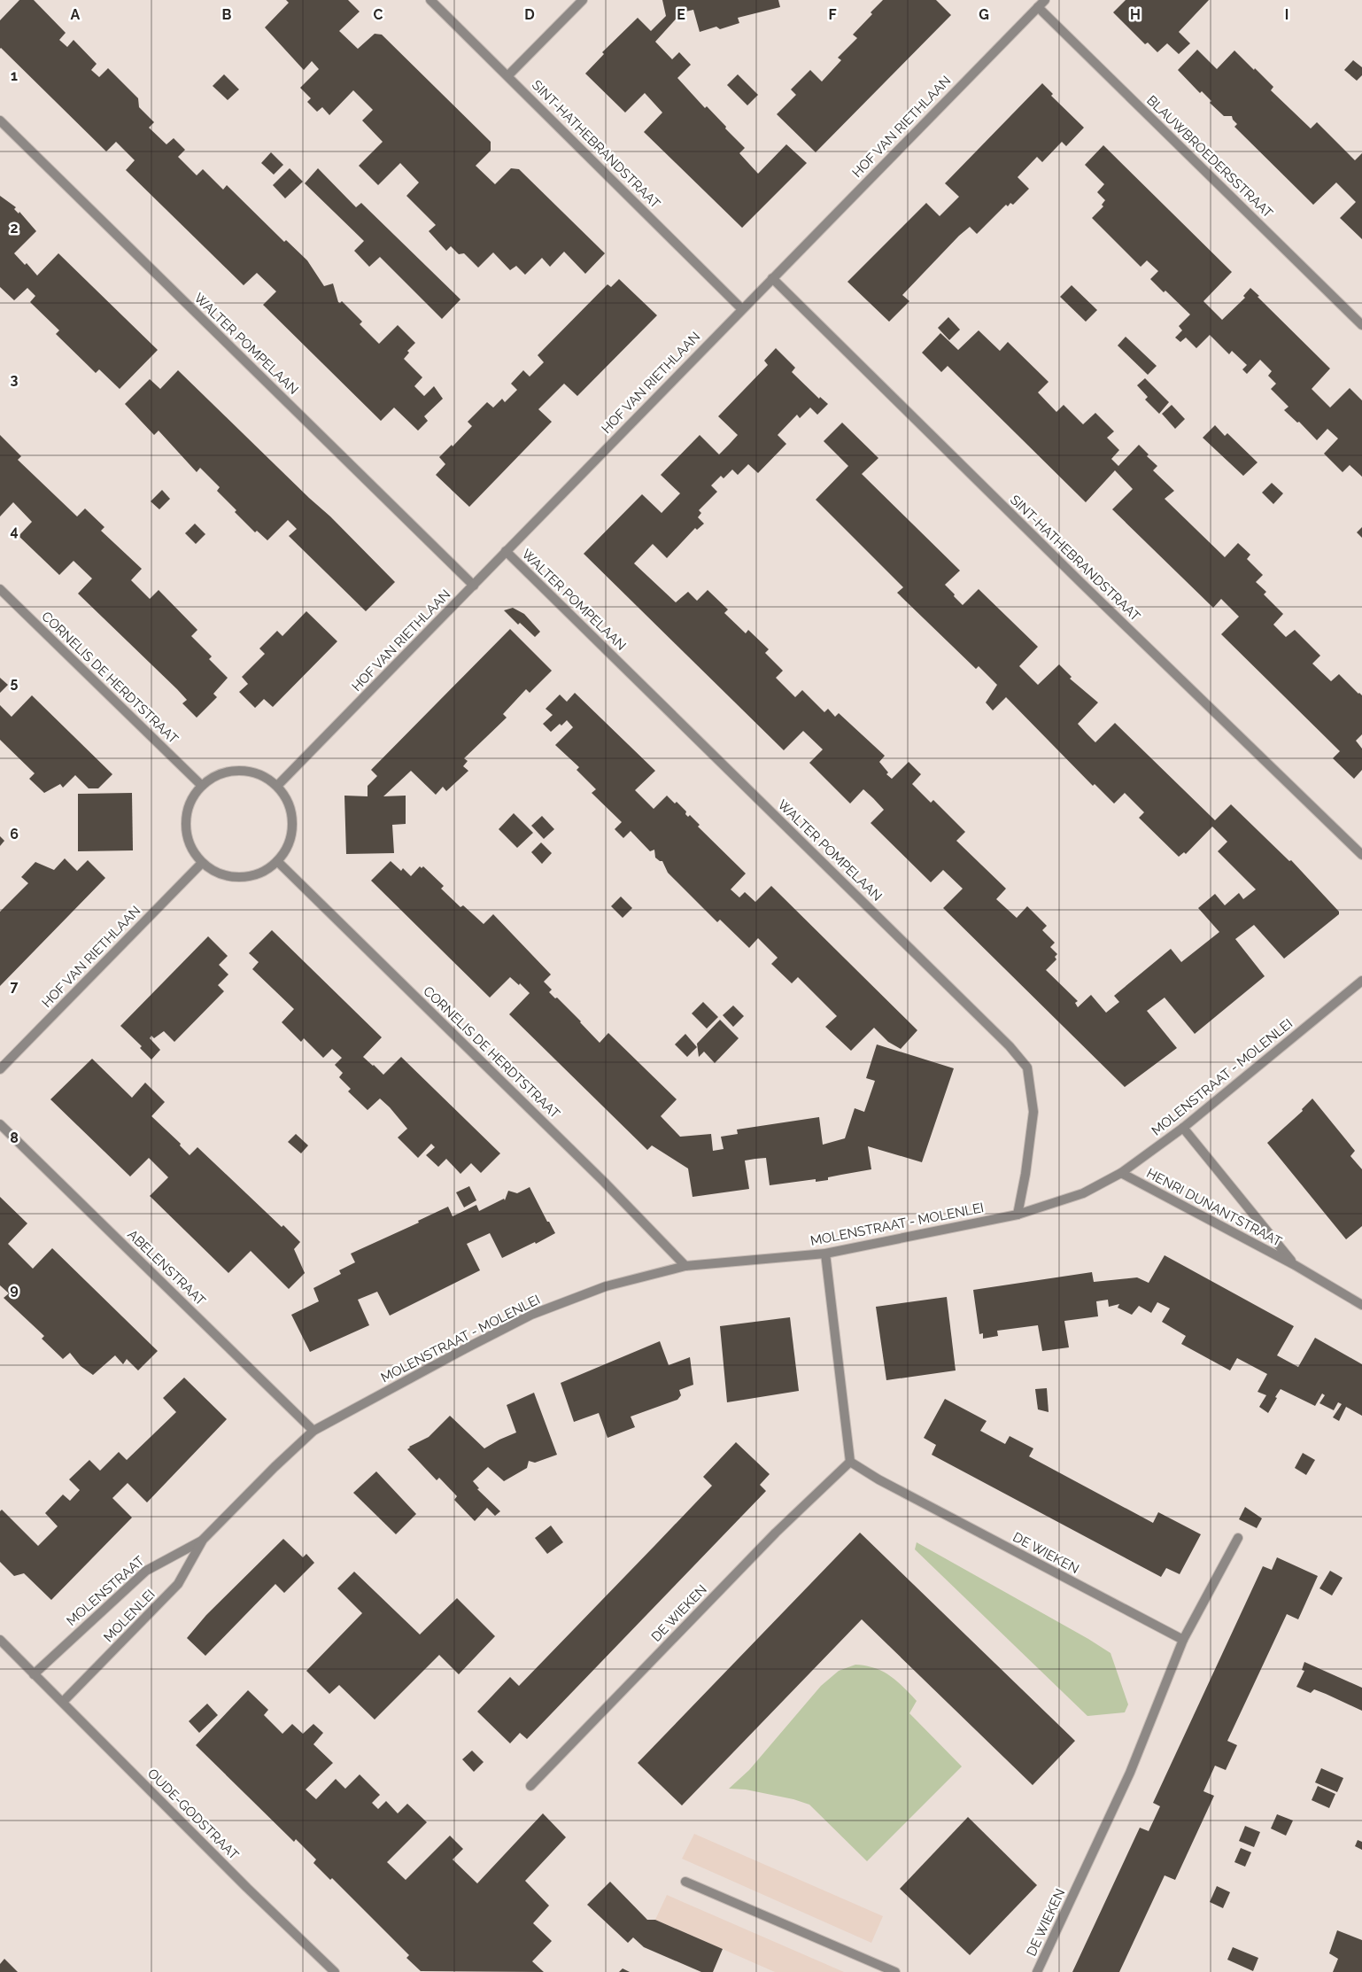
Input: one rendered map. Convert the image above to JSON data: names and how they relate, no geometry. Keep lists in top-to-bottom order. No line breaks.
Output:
{"streets":{"street":["HOF VAN RIETHLAAN","SINT-HATHEBRANDSTRAAT","BLAUWBROEDERSSTRAAT","WALTER POMPELAAN","CORNELIS DE HERDTSTRAAT","MOLENSTRAAT - MOLENLEI","HENRI DUNANTSTRAAT","ABELENSTRAAT","DE WIEKEN","MOLENSTRAAT","MOLENLEI","OUDE-GODSTRAAT"]},"crossings":[["HOF VAN RIETHLAAN","SINT-HATHEBRANDSTRAAT"],["HOF VAN RIETHLAAN","BLAUWBROEDERSSTRAAT"],["HOF VAN RIETHLAAN","WALTER POMPELAAN"],["HOF VAN RIETHLAAN","CORNELIS DE HERDTSTRAAT"],["WALTER POMPELAAN","MOLENSTRAAT - MOLENLEI"],["CORNELIS DE HERDTSTRAAT","MOLENSTRAAT - MOLENLEI"],["MOLENSTRAAT - MOLENLEI","HENRI DUNANTSTRAAT"],["MOLENSTRAAT - MOLENLEI","ABELENSTRAAT"],["MOLENSTRAAT - MOLENLEI","MOLENSTRAAT"],["MOLENSTRAAT - MOLENLEI","MOLENLEI"],["MOLENSTRAAT","MOLENLEI"],["MOLENSTRAAT","OUDE-GODSTRAAT"],["MOLENLEI","OUDE-GODSTRAAT"]],"grid":{"columns":["A","B","C","D","E","F","G","H","I"],"rows":["1","2","3","4","5","6","7","8","9"]}}
